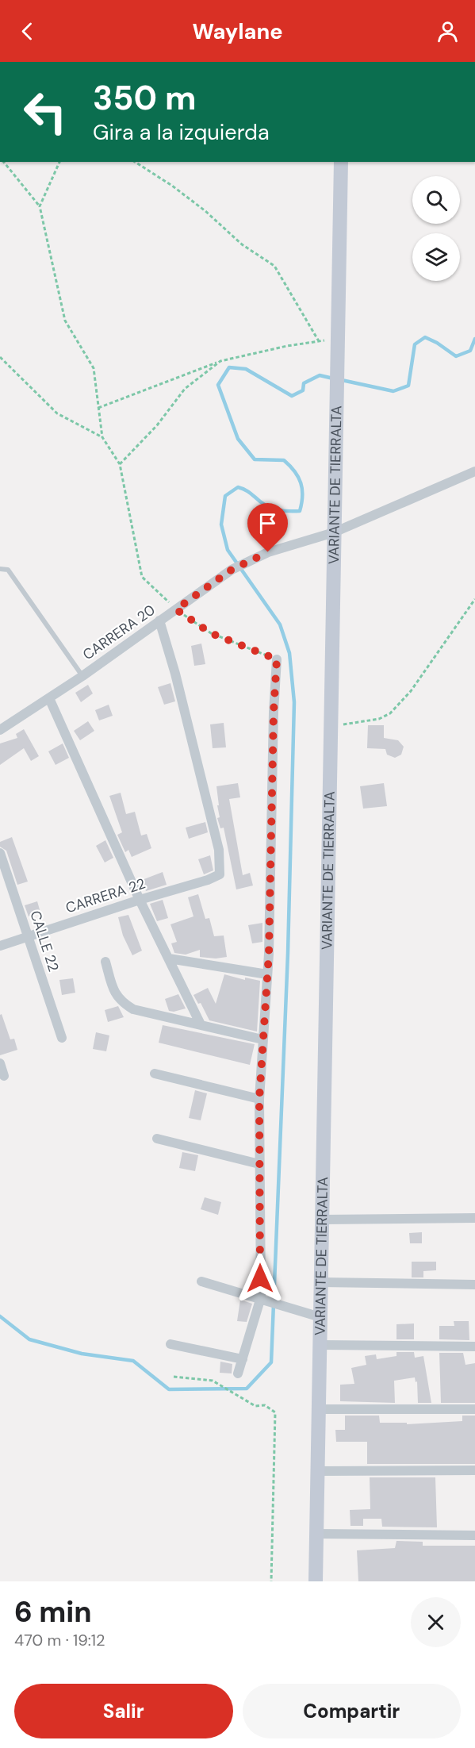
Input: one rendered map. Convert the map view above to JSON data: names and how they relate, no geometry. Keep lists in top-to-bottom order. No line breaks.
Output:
{"streets":{"main road":["VARIANTE DE TIERRALTA"],"street":["CARRERA 20","CARRERA 22","CALLE 22"]},"crossings":[["VARIANTE DE TIERRALTA","CARRERA 20"],["CARRERA 20","CARRERA 22"],["CARRERA 22","CALLE 22"]],"page":{"header":"Waylane","turn":["350 m","Gira a la izquierda"],"heading":["6 min","470 m · 19:12"],"buttons":["Salir","Compartir"]}}
